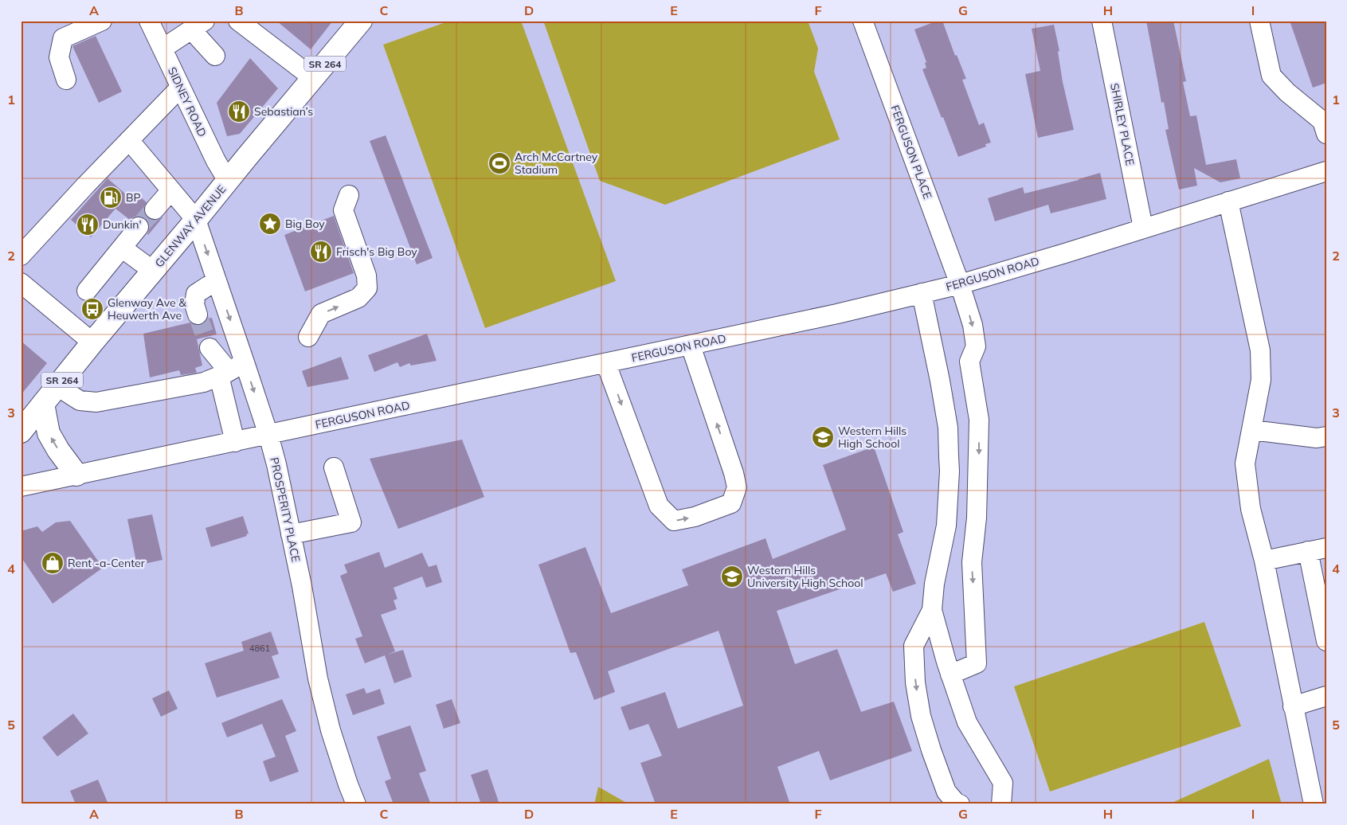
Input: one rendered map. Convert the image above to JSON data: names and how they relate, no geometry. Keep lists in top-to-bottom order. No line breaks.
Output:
{"streets":{"main road":["SR 264","GLENWAY AVENUE"],"street":["SIDNEY ROAD","SHIRLEY PLACE","FERGUSON PLACE","FERGUSON ROAD","PROSPERITY PLACE"]},"crossings":[["SIDNEY ROAD","GLENWAY AVENUE"],["SHIRLEY PLACE","FERGUSON ROAD"],["FERGUSON PLACE","FERGUSON ROAD"],["GLENWAY AVENUE","PROSPERITY PLACE"],["FERGUSON ROAD","PROSPERITY PLACE"]],"places":{"restaurant":["Sebastian’s","Dunkin'","Frisch's Big Boy"],"sports":["Arch McCartney Stadium"],"fuel station":["BP"],"place":["Big Boy"],"bus stop":["Glenway Ave & Heuwerth Ave"],"school or university":["Western Hills High School","Western Hills University High School"],"shop":["Rent -a-Center"]},"house_numbers":["4861"],"grid":{"columns":["A","B","C","D","E","F","G","H","I"],"rows":["1","2","3","4","5"]}}
